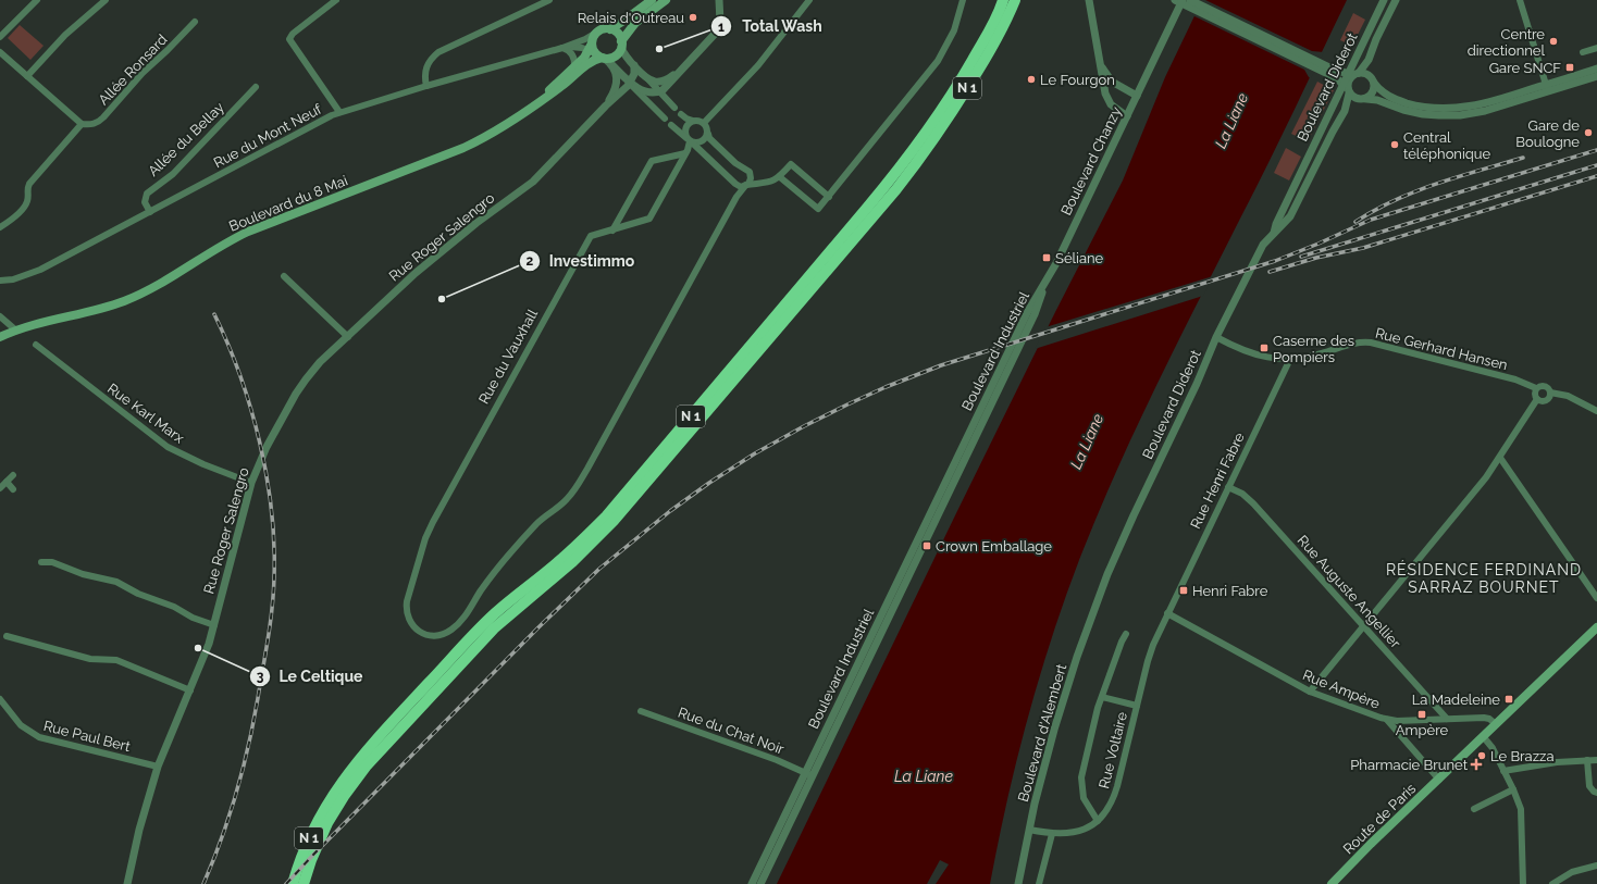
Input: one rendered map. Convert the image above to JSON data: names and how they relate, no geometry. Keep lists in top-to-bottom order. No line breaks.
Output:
{"streets":{"highway":["N 1"],"main road":["Boulevard du 8 Mai","Route de Paris"],"street":["Allée Ronsard","Boulevard Diderot","Rue du Mont Neuf","Allée du Bellay","Boulevard Chanzy","Rue Roger Salengro","Rue Gerhard Hansen","Boulevard Industriel","Rue du Vauxhall","Rue Karl Marx","Rue Henri Fabre","Rue Auguste Angellier","Rue Ampère","Rue du Chat Noir","Boulevard d'Alembert","Rue Paul Bert","Rue Voltaire"]},"crossings":[["Boulevard Diderot","Rue Gerhard Hansen"],["Boulevard Diderot","Boulevard d'Alembert"],["Rue du Mont Neuf","Allée du Bellay"],["Rue du Mont Neuf","Boulevard du 8 Mai"],["Boulevard Chanzy","Boulevard Industriel"],["Rue Roger Salengro","Rue Karl Marx"],["Rue Roger Salengro","Rue Paul Bert"],["Rue Gerhard Hansen","Rue Henri Fabre"],["Boulevard Industriel","Rue du Chat Noir"],["Rue Henri Fabre","Rue Auguste Angellier"],["Rue Henri Fabre","Rue Ampère"],["Rue Henri Fabre","Rue Voltaire"],["Rue Auguste Angellier","Rue Ampère"],["Rue Ampère","Rue Voltaire"],["Rue Ampère","Route de Paris"],["Boulevard d'Alembert","Rue Voltaire"]],"districts":["RÉSIDENCE FERDINAND SARRAZ BOURNET"],"water":["La Liane"],"places":{"other":["Relais d'Outreau","Centre directionnel","Total Wash","Le Fourgon","Gare de Boulogne","Central téléphonique","Investimmo","Le Celtique","Le Brazza"],"transit":["Gare SNCF","Séliane","Caserne des Pompiers","Crown Emballage","Henri Fabre","La Madeleine","Ampère"],"health":["Pharmacie Brunet"]}}
